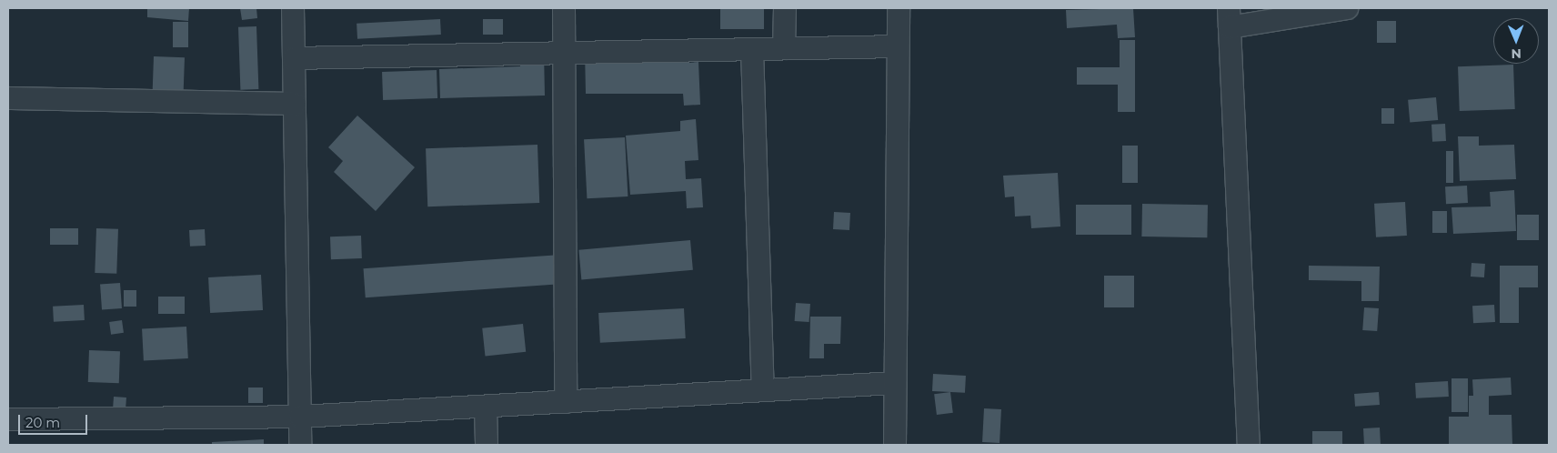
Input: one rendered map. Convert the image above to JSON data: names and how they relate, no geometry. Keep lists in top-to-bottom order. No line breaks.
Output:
{"scale_bar":"20 m","north":"bottom"}
